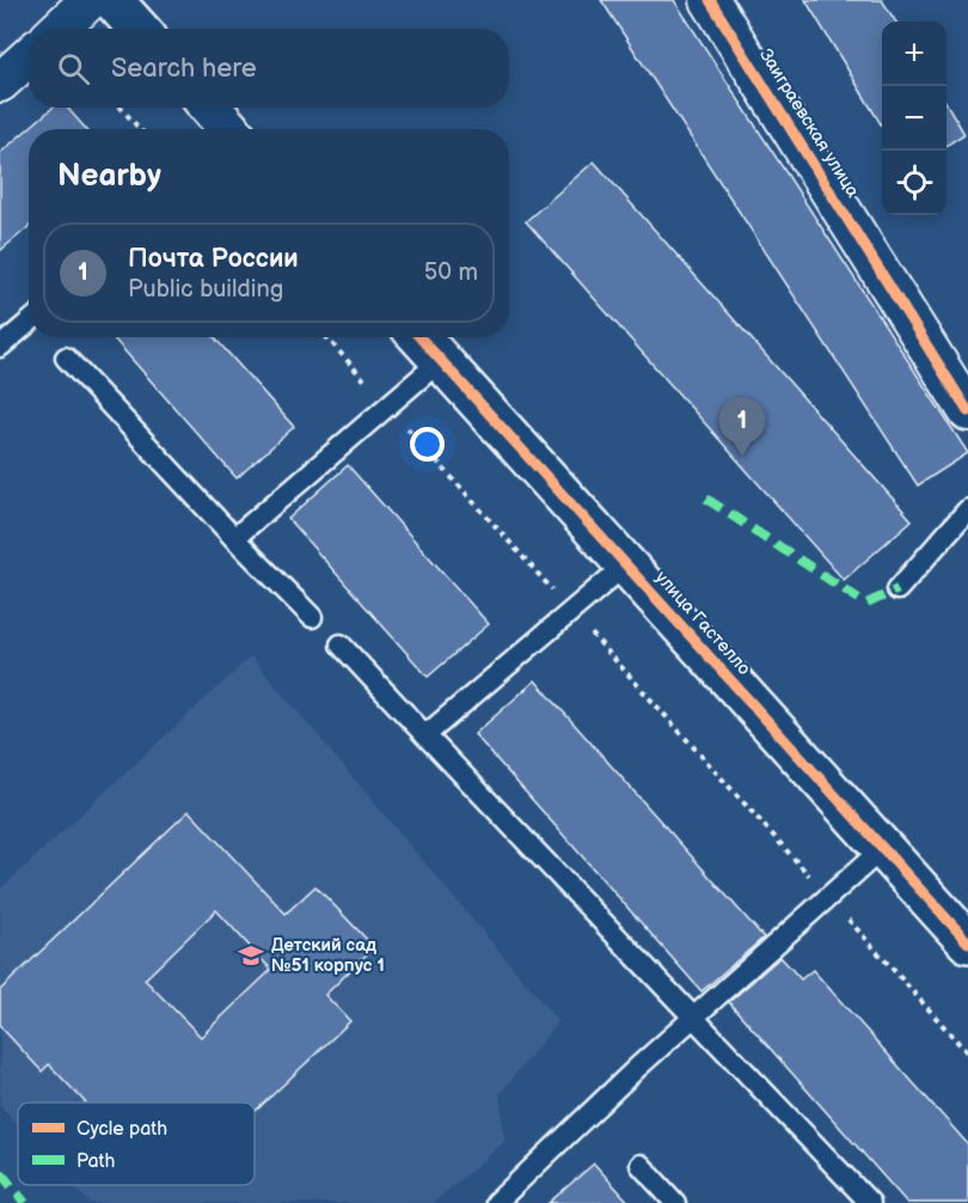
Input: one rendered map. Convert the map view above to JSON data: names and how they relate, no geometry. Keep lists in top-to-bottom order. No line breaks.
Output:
{"streets":{"street":["Заиграевская улица","улица Гастелло"]},"places":{"school or university":["Детский сад №51 корпус 1"]},"legend":["Cycle path","Path"],"page":{"map_buttons":["+","−"],"search":"Search here","heading":"Nearby","list":[{"mark":"1","name":"Почта России","note":"Public building","value":"50 m"}],"pins":"1"}}
